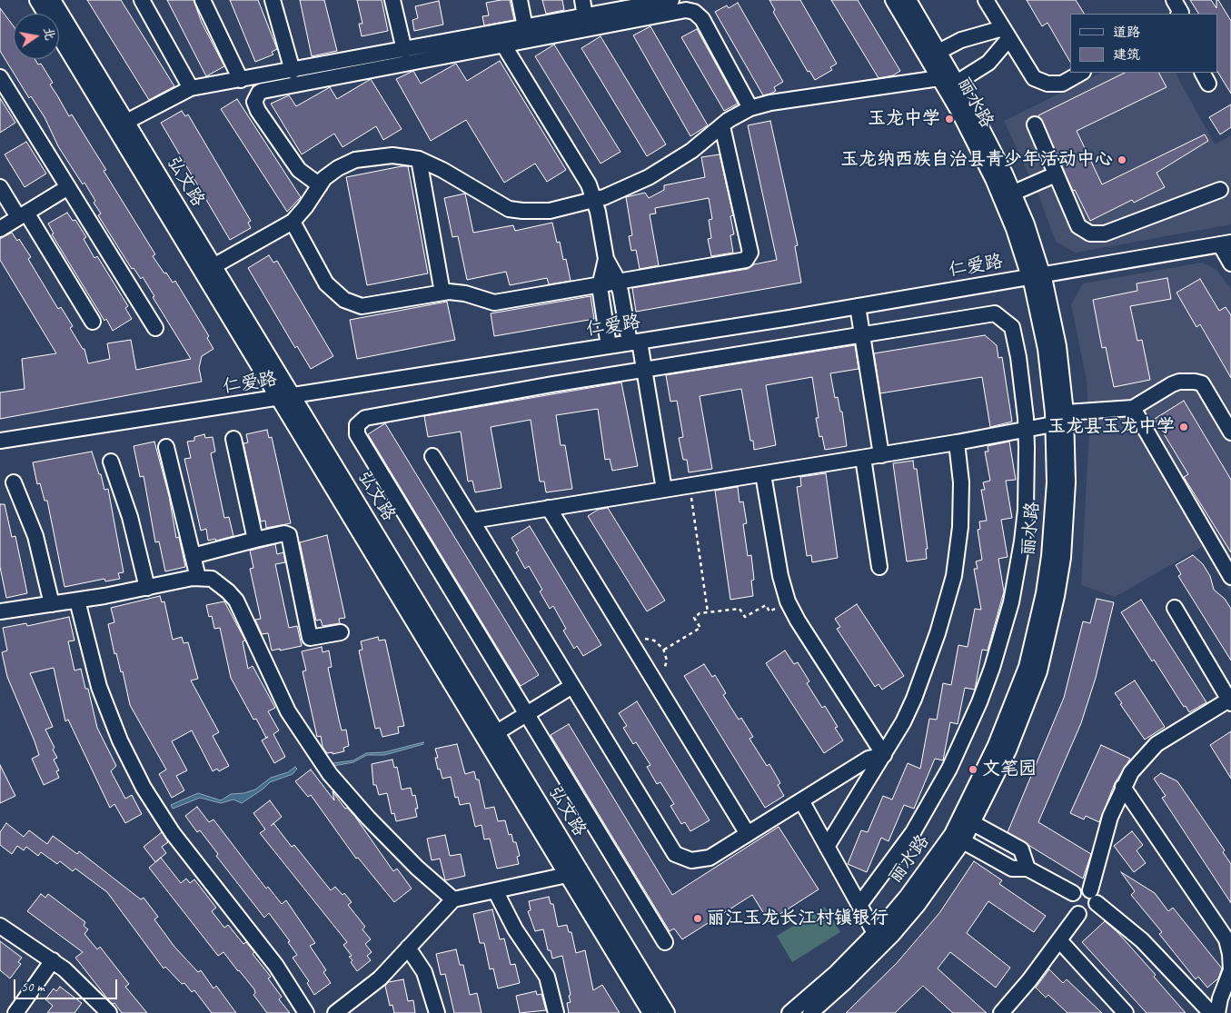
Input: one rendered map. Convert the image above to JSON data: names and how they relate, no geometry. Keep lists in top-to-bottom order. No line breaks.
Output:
{"streets":{"street":["丽水路","弘文路","仁爱路"]},"crossings":[["丽水路","仁爱路"],["弘文路","仁爱路"]],"places":["玉龙中学","玉龙纳西族自治县青少年活动中心","玉龙县玉龙中学","文笔园","丽江玉龙长江村镇银行"],"legend":["道路","建筑"],"scale_bar":"50 m","north":"right"}
